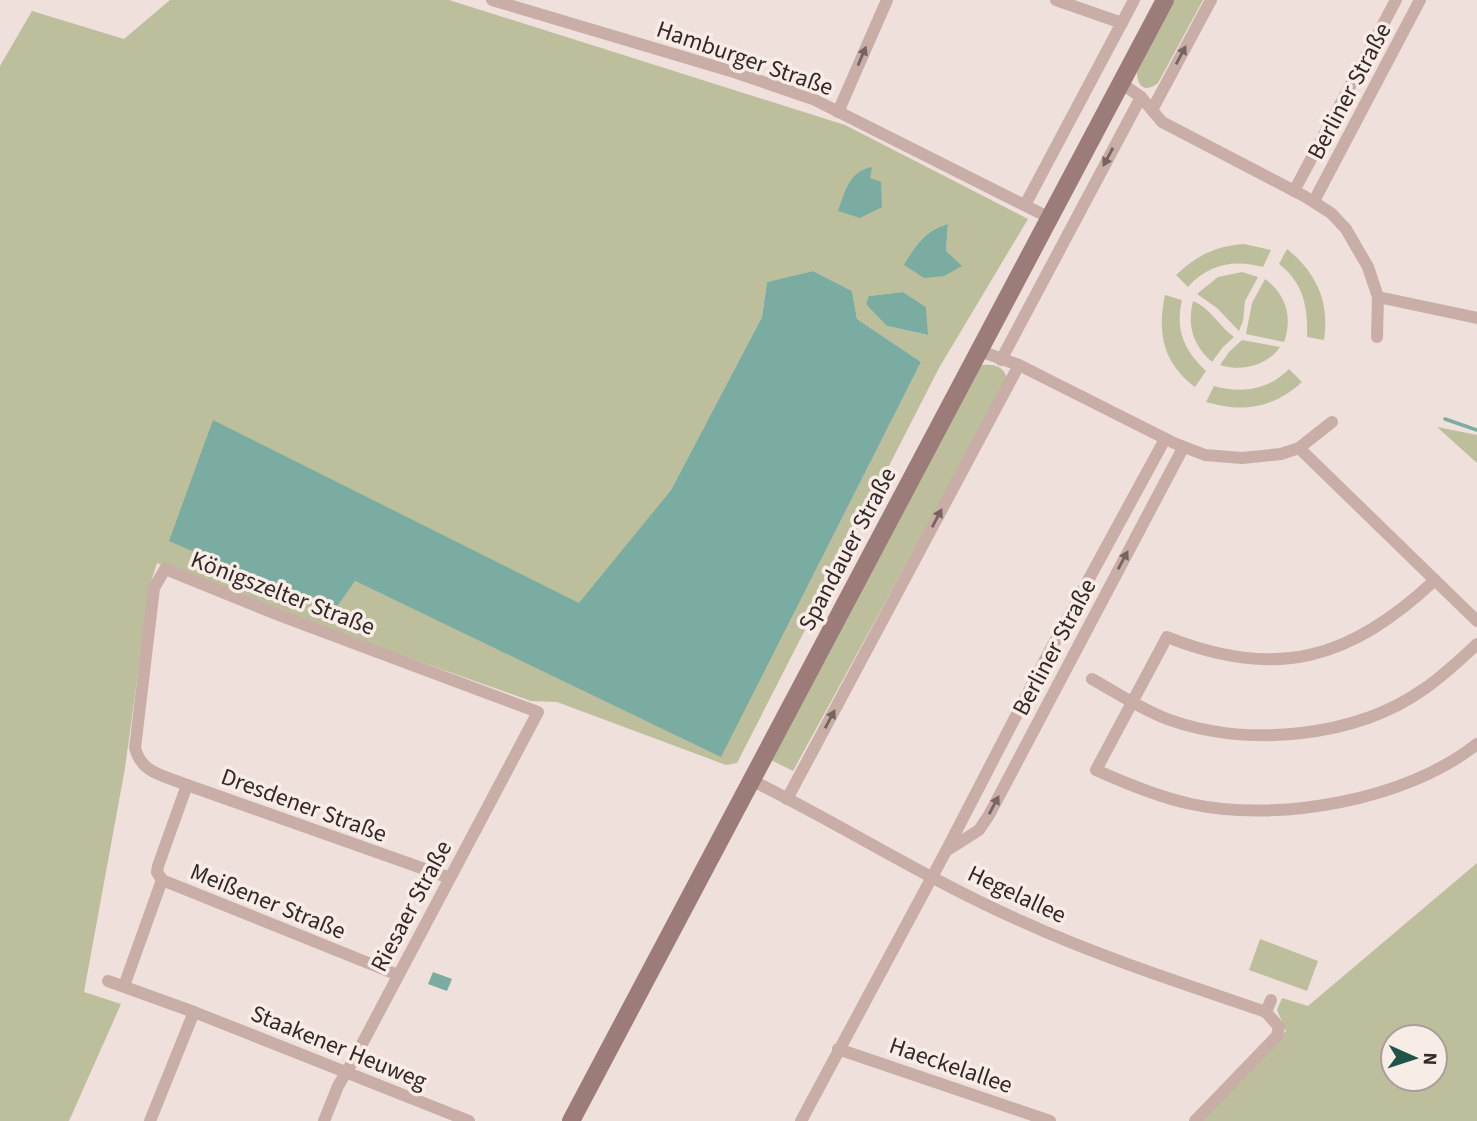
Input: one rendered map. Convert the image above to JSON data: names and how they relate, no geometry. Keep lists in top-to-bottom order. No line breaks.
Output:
{"streets":{"main road":["Spandauer Straße"],"street":["Hamburger Straße","Berliner Straße","Königszelter Straße","Dresdener Straße","Hegelallee","Meißener Straße","Riesaer Straße","Staakener Heuweg","Haeckelallee"]},"crossings":[["Hamburger Straße","Spandauer Straße"],["Berliner Straße","Hegelallee"],["Berliner Straße","Haeckelallee"],["Spandauer Straße","Hegelallee"],["Königszelter Straße","Dresdener Straße"],["Königszelter Straße","Riesaer Straße"],["Dresdener Straße","Meißener Straße"],["Dresdener Straße","Riesaer Straße"],["Meißener Straße","Riesaer Straße"],["Meißener Straße","Staakener Heuweg"],["Riesaer Straße","Staakener Heuweg"]],"north":"right"}
